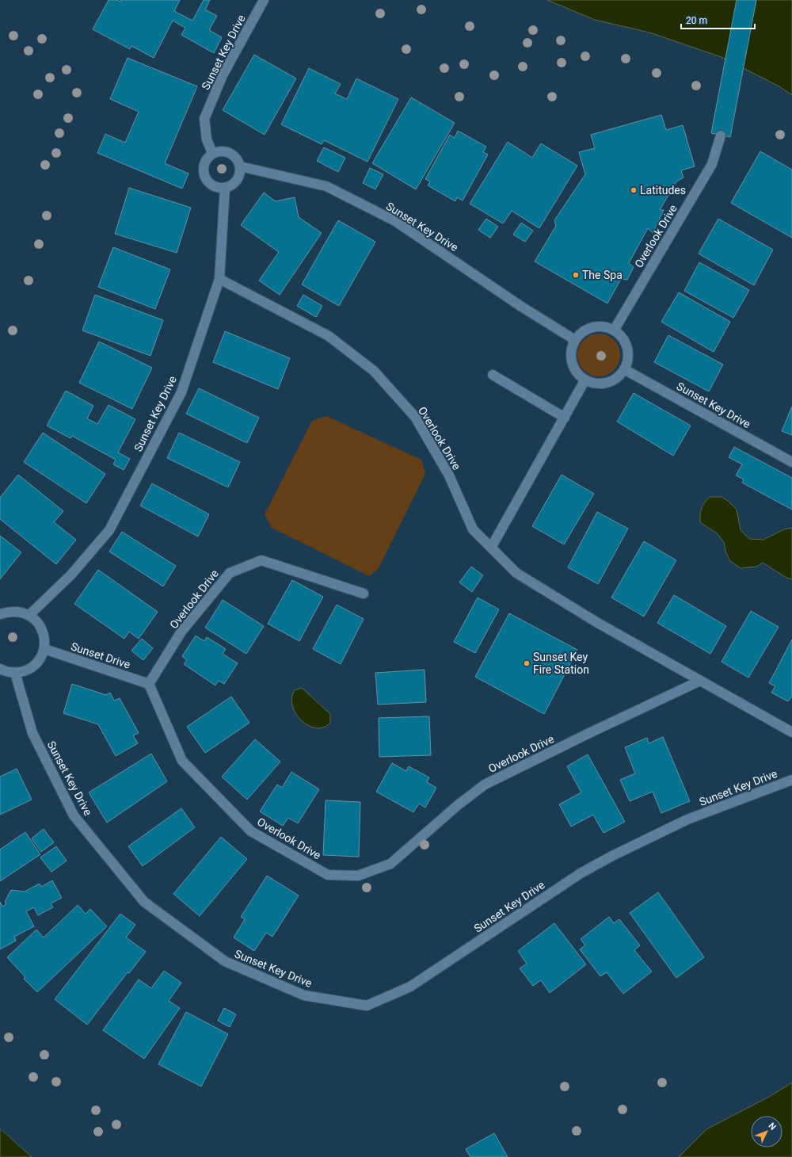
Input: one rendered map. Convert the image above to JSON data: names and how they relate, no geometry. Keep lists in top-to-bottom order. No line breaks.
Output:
{"streets":{"lane":["Sunset Key Drive","Overlook Drive","Sunset Drive"]},"crossings":[["Sunset Key Drive","Overlook Drive"],["Overlook Drive","Sunset Drive"]],"places":["Latitudes","The Spa","Sunset Key Fire Station"],"scale_bar":"20 m","north":"top right"}
